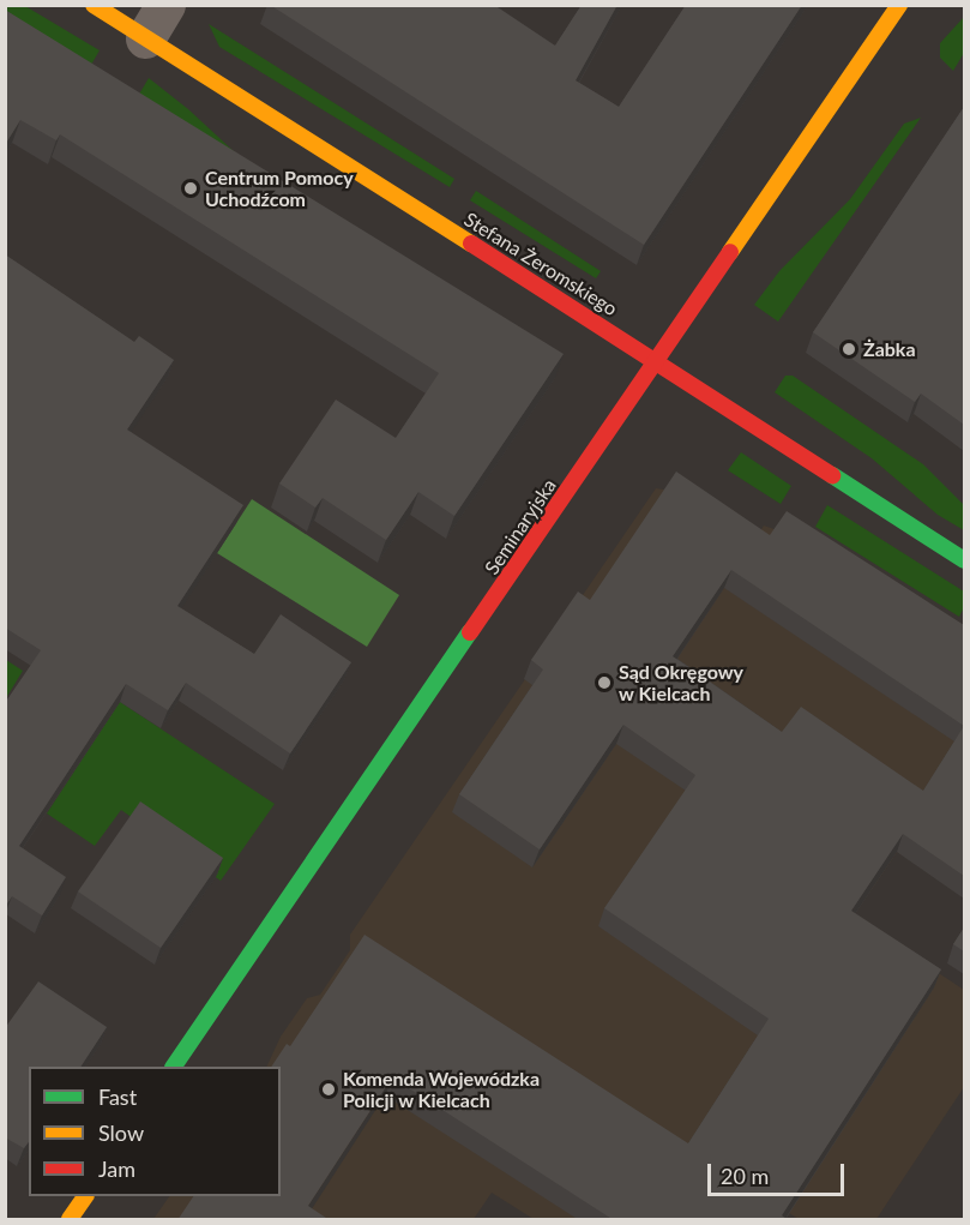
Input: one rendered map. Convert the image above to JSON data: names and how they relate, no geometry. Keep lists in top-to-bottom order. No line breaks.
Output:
{"streets":{"street":["Stefana Żeromskiego","Seminaryjska"]},"crossings":[["Stefana Żeromskiego","Seminaryjska"]],"places":["Centrum Pomocy Uchodźcom","Żabka","Sąd Okręgowy w Kielcach","Komenda Wojewódzka Policji w Kielcach"],"legend":["Fast","Slow","Jam"],"scale_bar":"20 m"}
